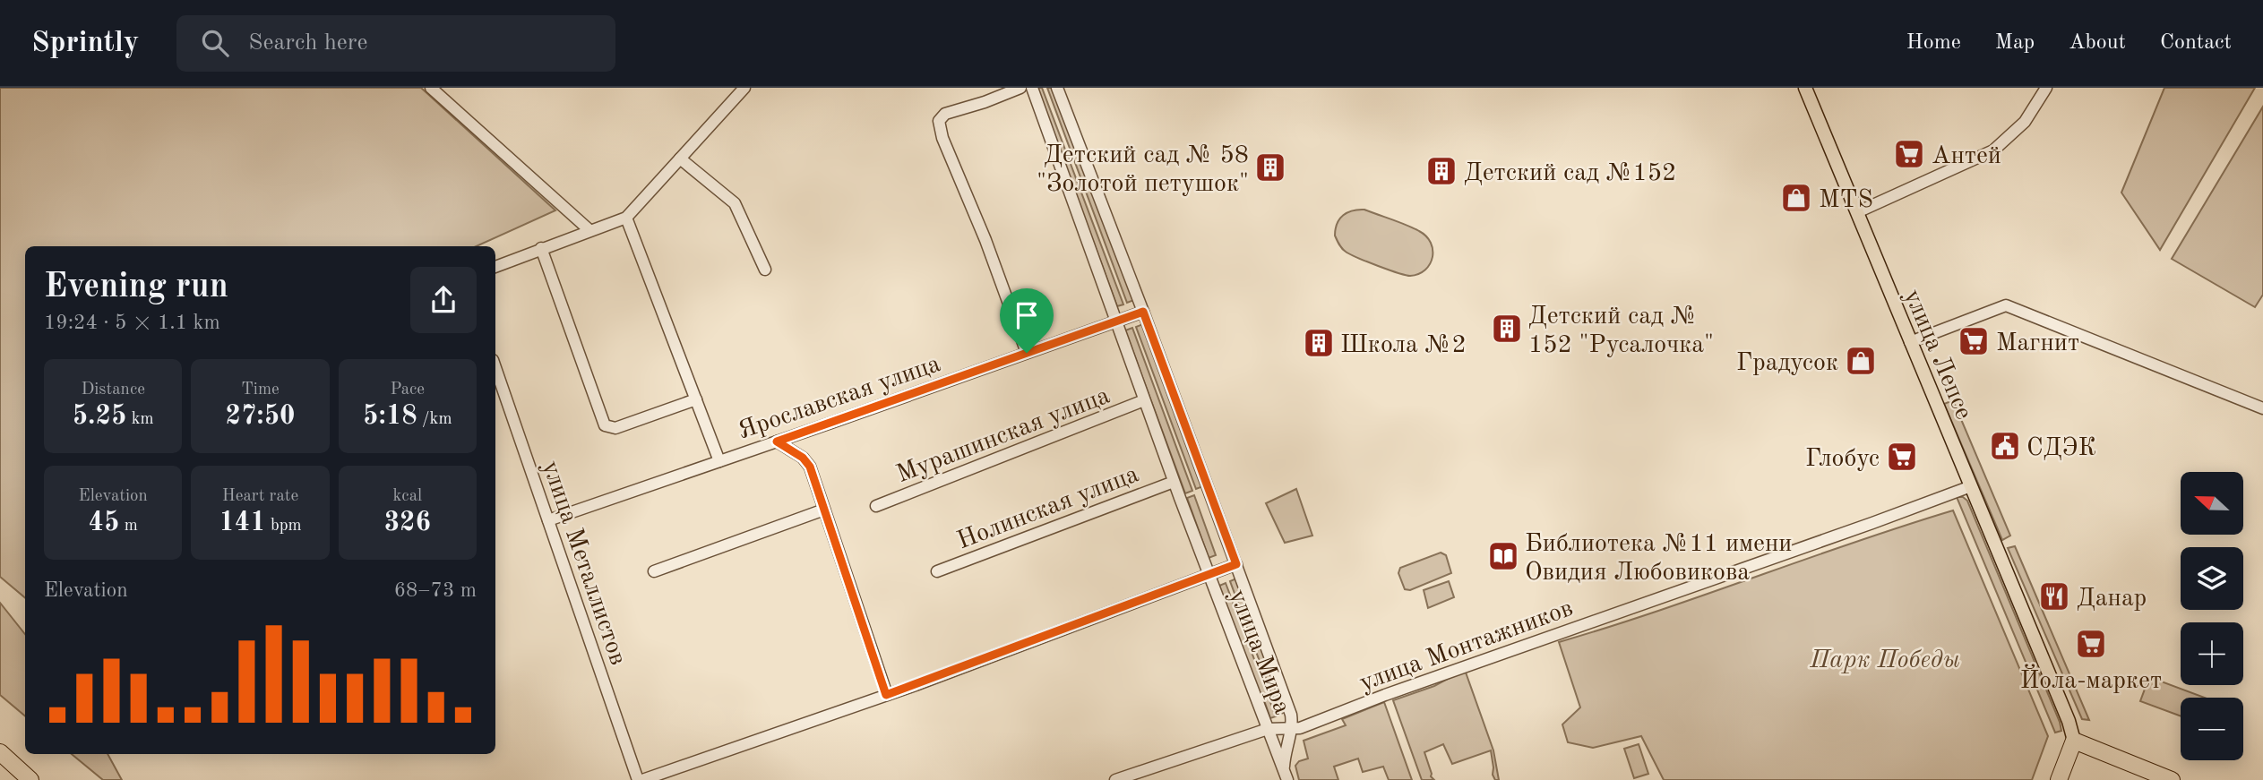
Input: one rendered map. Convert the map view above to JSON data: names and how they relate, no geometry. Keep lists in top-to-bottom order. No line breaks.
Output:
{"streets":{"main road":["улица Лепсе"],"street":["Ярославская улица","Мурашинская улица","Нолинская улица","улица Металлистов","улица Монтажников","улица Мира"]},"crossings":[["улица Лепсе","улица Монтажников"],["Ярославская улица","улица Металлистов"],["Ярославская улица","улица Мира"],["Мурашинская улица","улица Мира"],["Нолинская улица","улица Мира"],["улица Монтажников","улица Мира"]],"parks":["Парк Победы"],"places":{"supermarket":["Антей","Магнит","Глобус","Йола-маркет"],"building":["Детский сад № 58 \"Золотой петушок\"","Детский сад №152","Детский сад № 152 \"Русалочка\"","Школа №2"],"shop":["MTS","Градусок"],"public building":["СДЭК"],"library":["Библиотека №11 имени Овидия Любовикова"],"restaurant":["Данар"]},"north":"left","page":{"header":"Sprintly","search":"Search here","nav":["Home","Map","About","Contact"],"heading":["Evening run","19:24 · 5 × 1.1 km"],"stats":[["Distance","5.25 km"],["Time","27:50"],["Pace","5:18 /km"],["Elevation","45 m"],["Heart rate","141 bpm"],["kcal","326"]],"map_buttons":["+","−"],"chart":["Elevation","68–73 m"]}}
